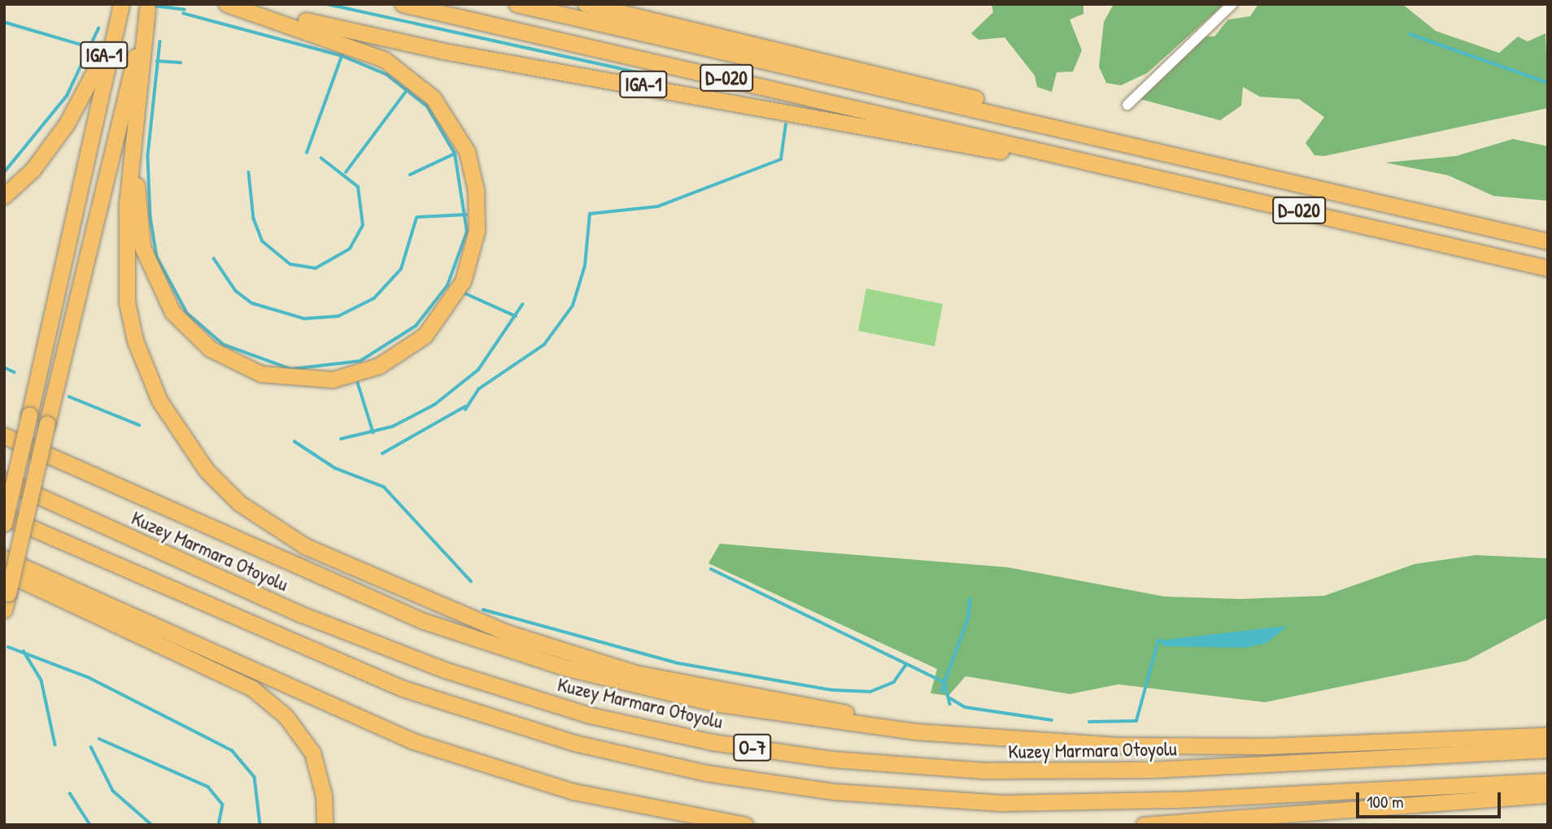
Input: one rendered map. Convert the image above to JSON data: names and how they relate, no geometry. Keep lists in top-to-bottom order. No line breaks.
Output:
{"streets":{"highway":["IGA-1","D-020","Kuzey Marmara Otoyolu","O-7"]},"crossings":[["IGA-1","D-020"]],"scale_bar":"100 m"}
